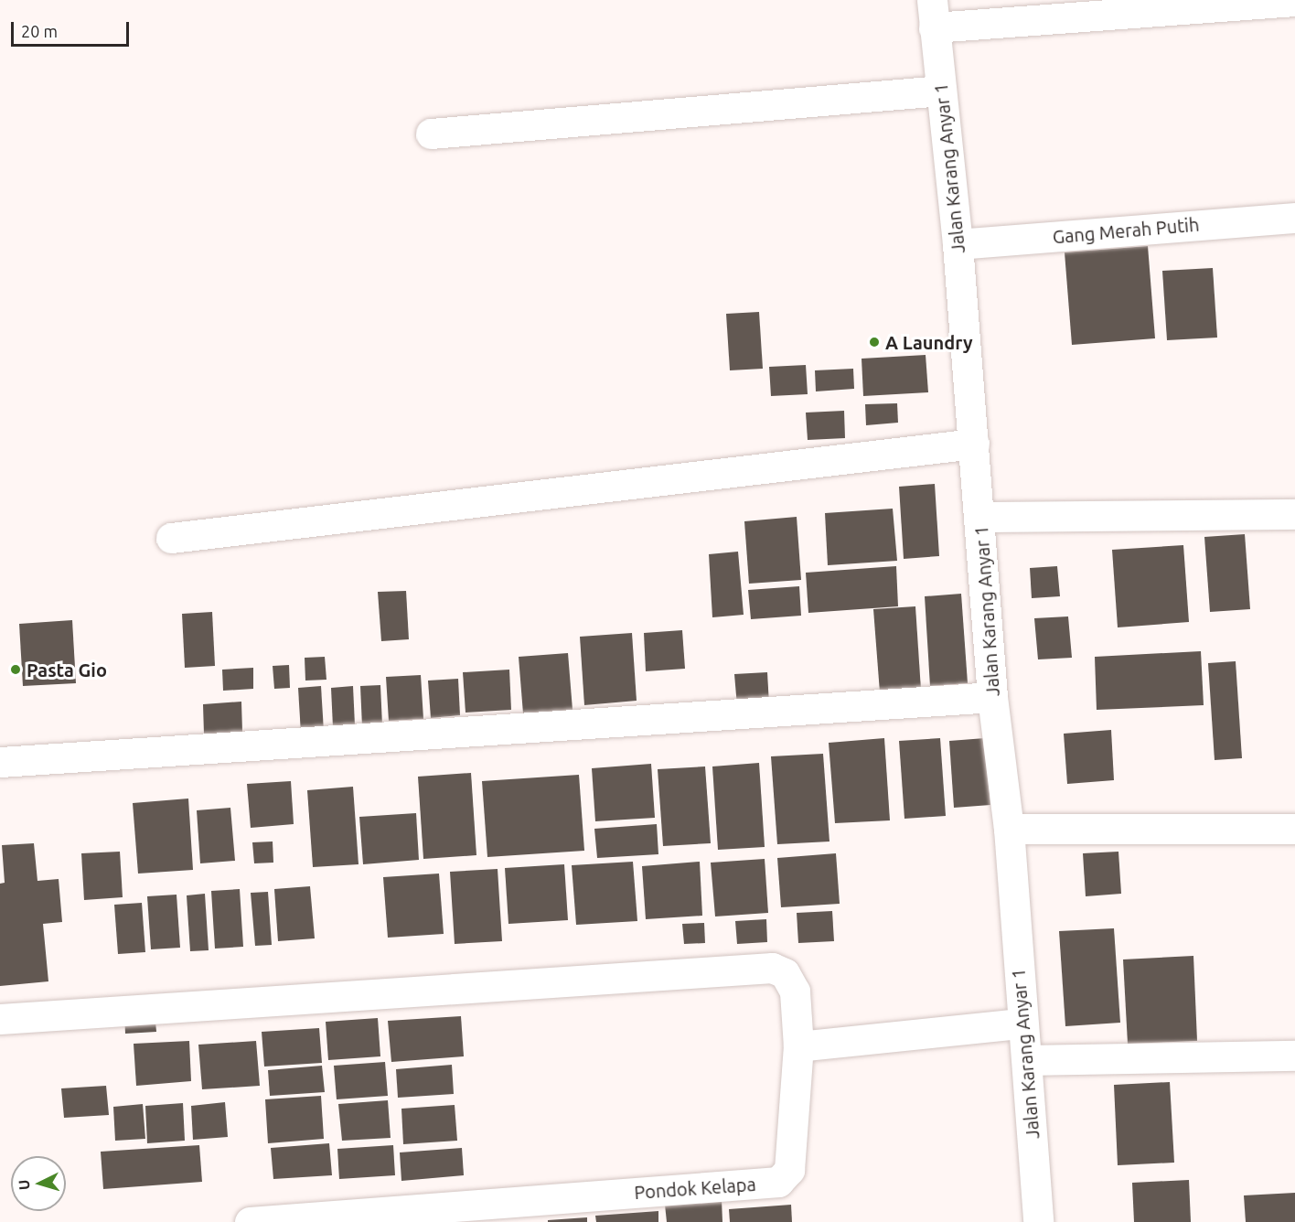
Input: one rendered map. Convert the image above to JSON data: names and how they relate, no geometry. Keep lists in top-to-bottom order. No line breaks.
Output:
{"streets":{"street":["Jalan Karang Anyar 1","Gang Merah Putih","Pondok Kelapa"]},"crossings":[["Jalan Karang Anyar 1","Gang Merah Putih"]],"places":["A Laundry","Pasta Gio"],"scale_bar":"20 m","north":"left"}
